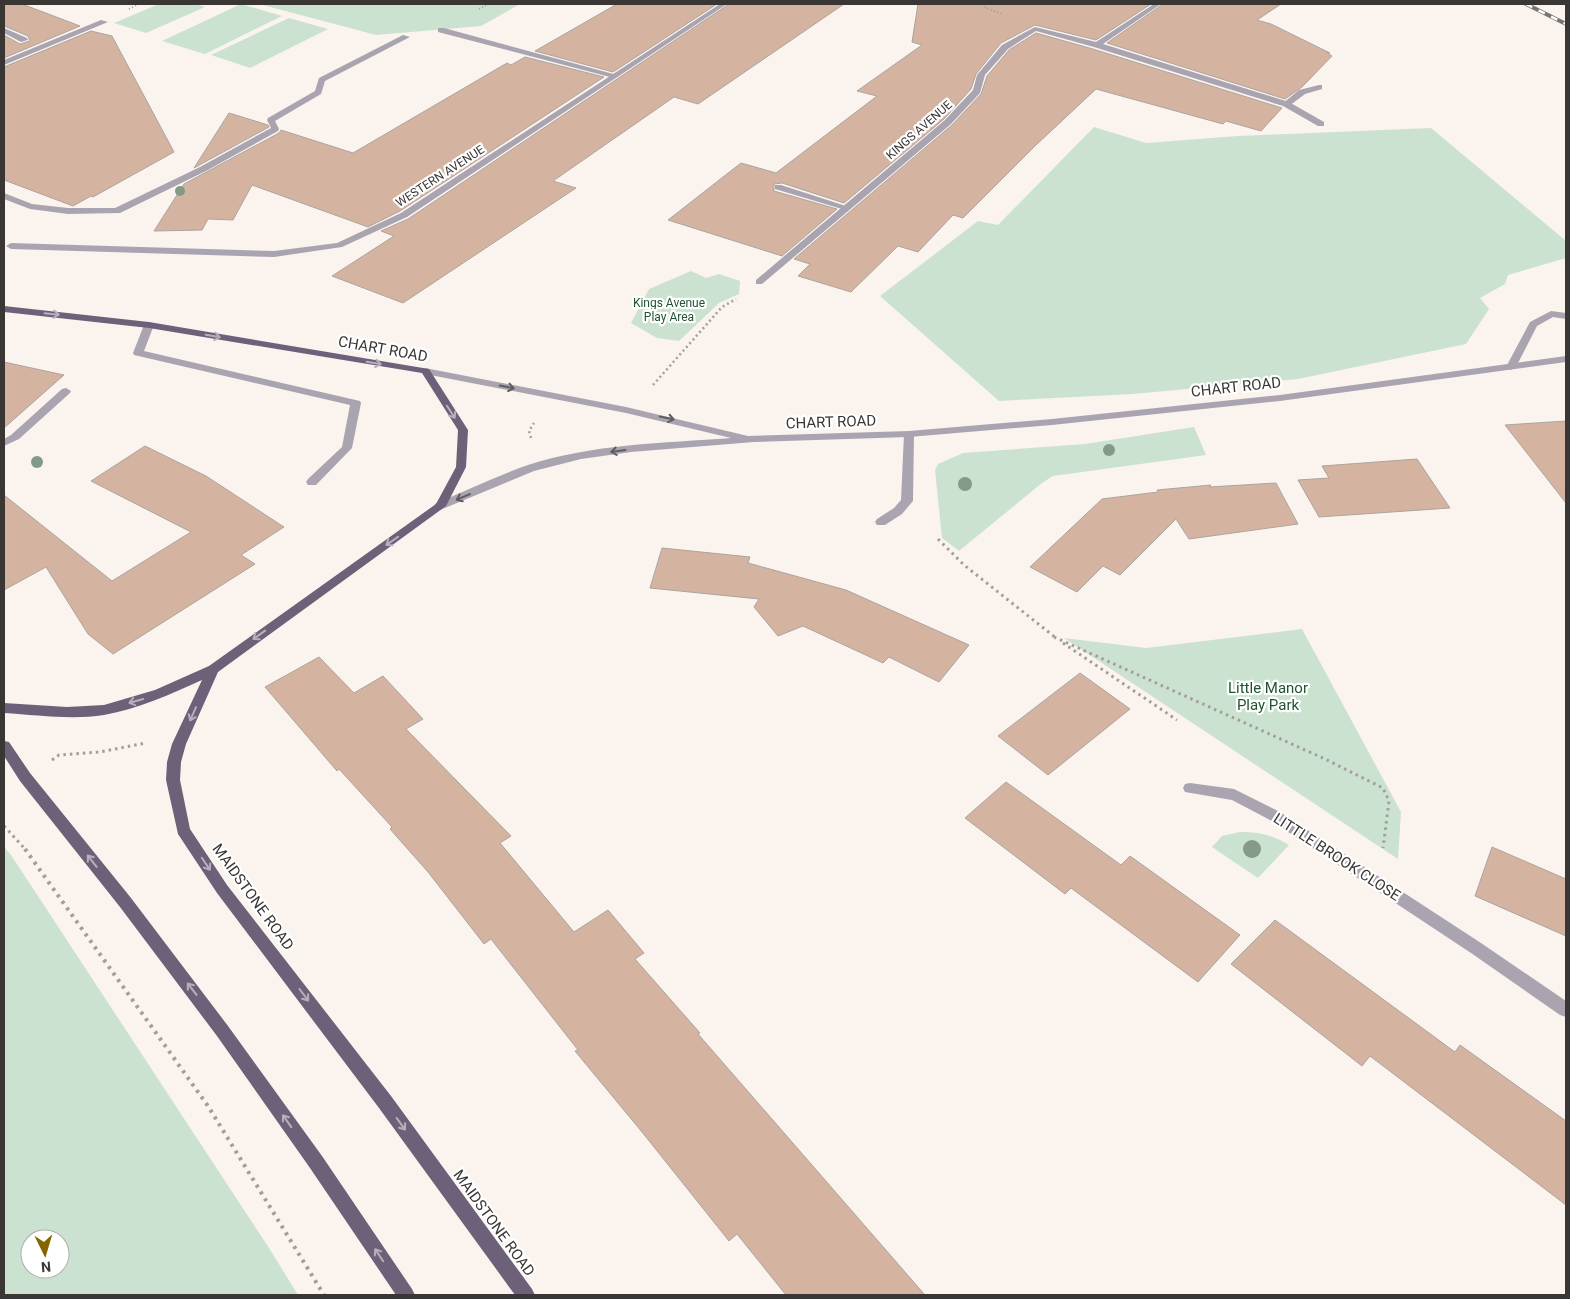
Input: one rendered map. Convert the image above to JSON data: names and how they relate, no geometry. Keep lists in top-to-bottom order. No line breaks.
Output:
{"streets":{"main road":["CHART ROAD","MAIDSTONE ROAD"],"street":["KINGS AVENUE","WESTERN AVENUE","LITTLE BROOK CLOSE"]},"parks":["Kings Avenue Play Area","Little Manor Play Park"],"north":"bottom"}
